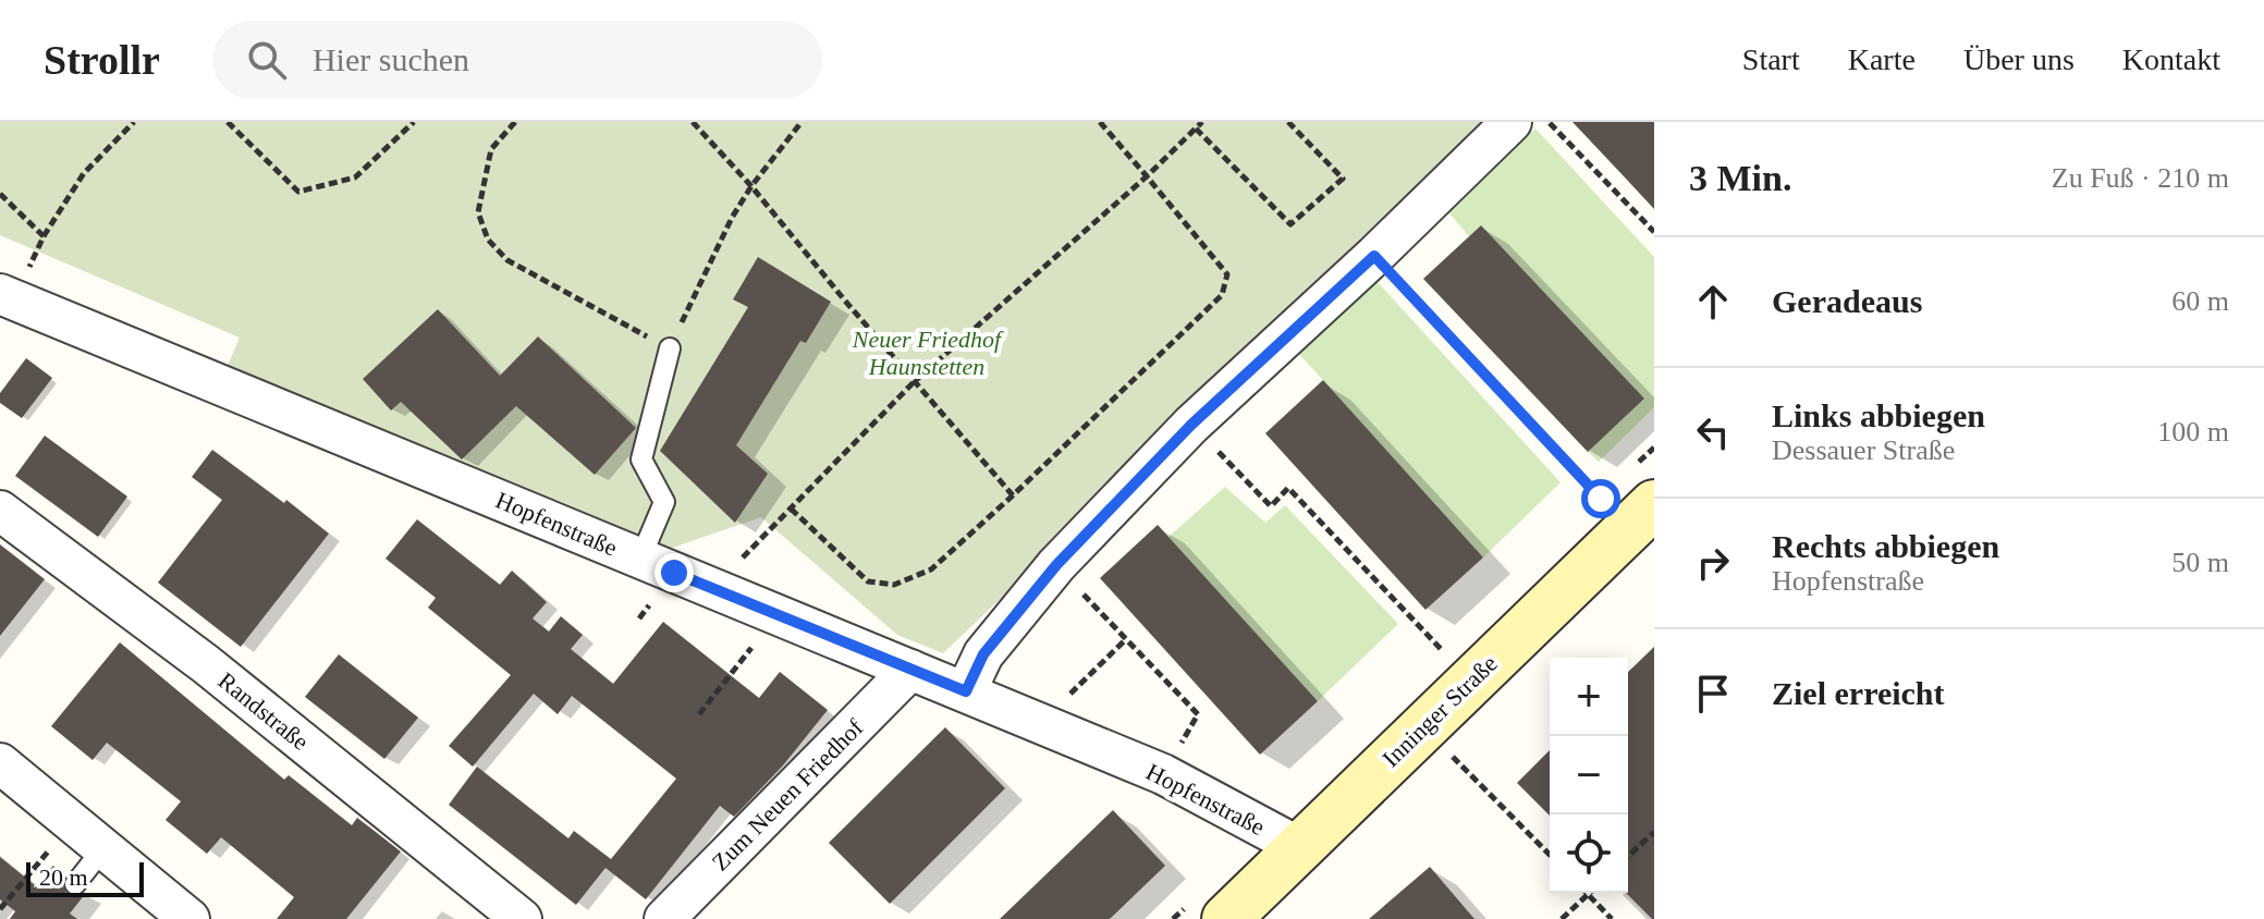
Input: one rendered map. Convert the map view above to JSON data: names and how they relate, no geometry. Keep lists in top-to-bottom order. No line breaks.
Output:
{"streets":{"main road":["Inninger Straße"],"street":["Hopfenstraße","Randstraße","Zum Neuen Friedhof"]},"crossings":[["Hopfenstraße","Inninger Straße"],["Hopfenstraße","Zum Neuen Friedhof"]],"parks":["Neuer Friedhof Haunstetten"],"scale_bar":"20 m","page":{"header":"Strollr","search":"Hier suchen","nav":["Start","Karte","Über uns","Kontakt"],"heading":["3 Min.","Zu Fuß · 210 m"],"list":[["Geradeaus","60 m"],["Links abbiegen","Dessauer Straße","100 m"],["Rechts abbiegen","Hopfenstraße","50 m"],"Ziel erreicht"],"map_buttons":["+","−"],"scale":"20 m"}}
